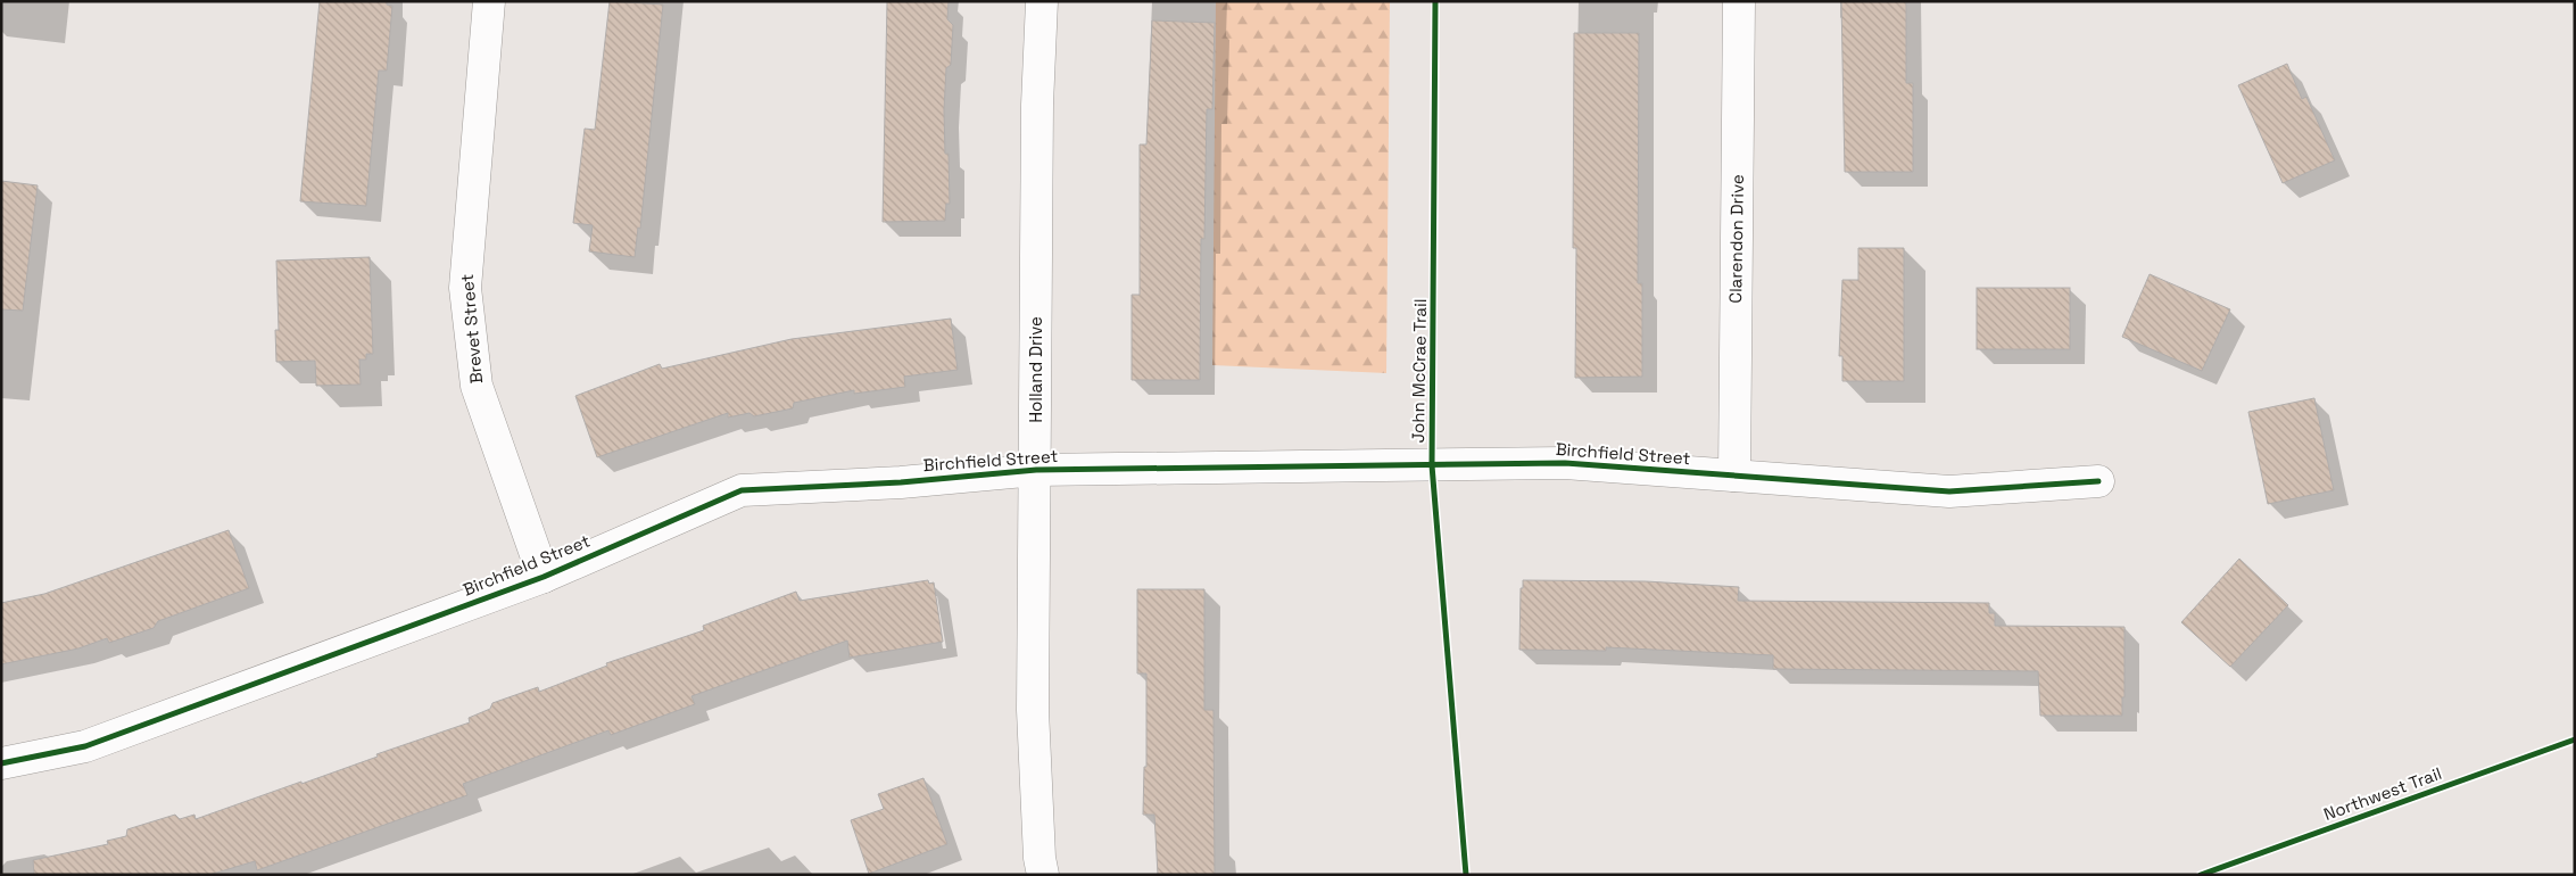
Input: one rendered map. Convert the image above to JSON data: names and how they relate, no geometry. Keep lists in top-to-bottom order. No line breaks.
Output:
{"streets":{"street":["Clarendon Drive","Brevet Street","Holland Drive","Birchfield Street"],"cycle path":["John McCrae Trail","Northwest Trail"]},"crossings":[["Clarendon Drive","Birchfield Street"],["Brevet Street","Birchfield Street"],["Holland Drive","Birchfield Street"]]}
